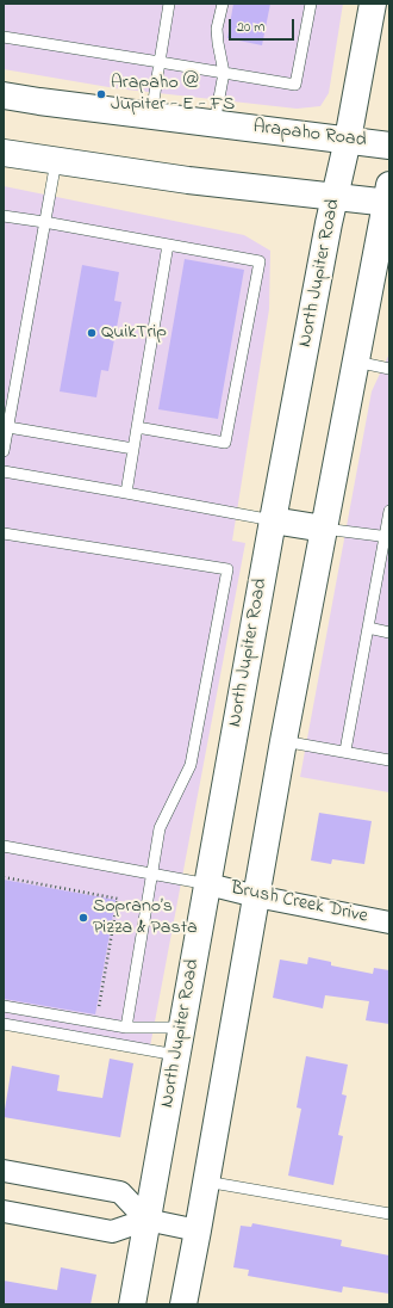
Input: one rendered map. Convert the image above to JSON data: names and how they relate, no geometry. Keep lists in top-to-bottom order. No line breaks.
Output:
{"streets":{"main road":["Arapaho Road","North Jupiter Road"],"street":["Brush Creek Drive"]},"crossings":[["Arapaho Road","North Jupiter Road"],["North Jupiter Road","Brush Creek Drive"]],"places":["Arapaho @ Jupiter - E - FS","QuikTrip","Soprano’s Pizza & Pasta"],"scale_bar":"20 m"}
